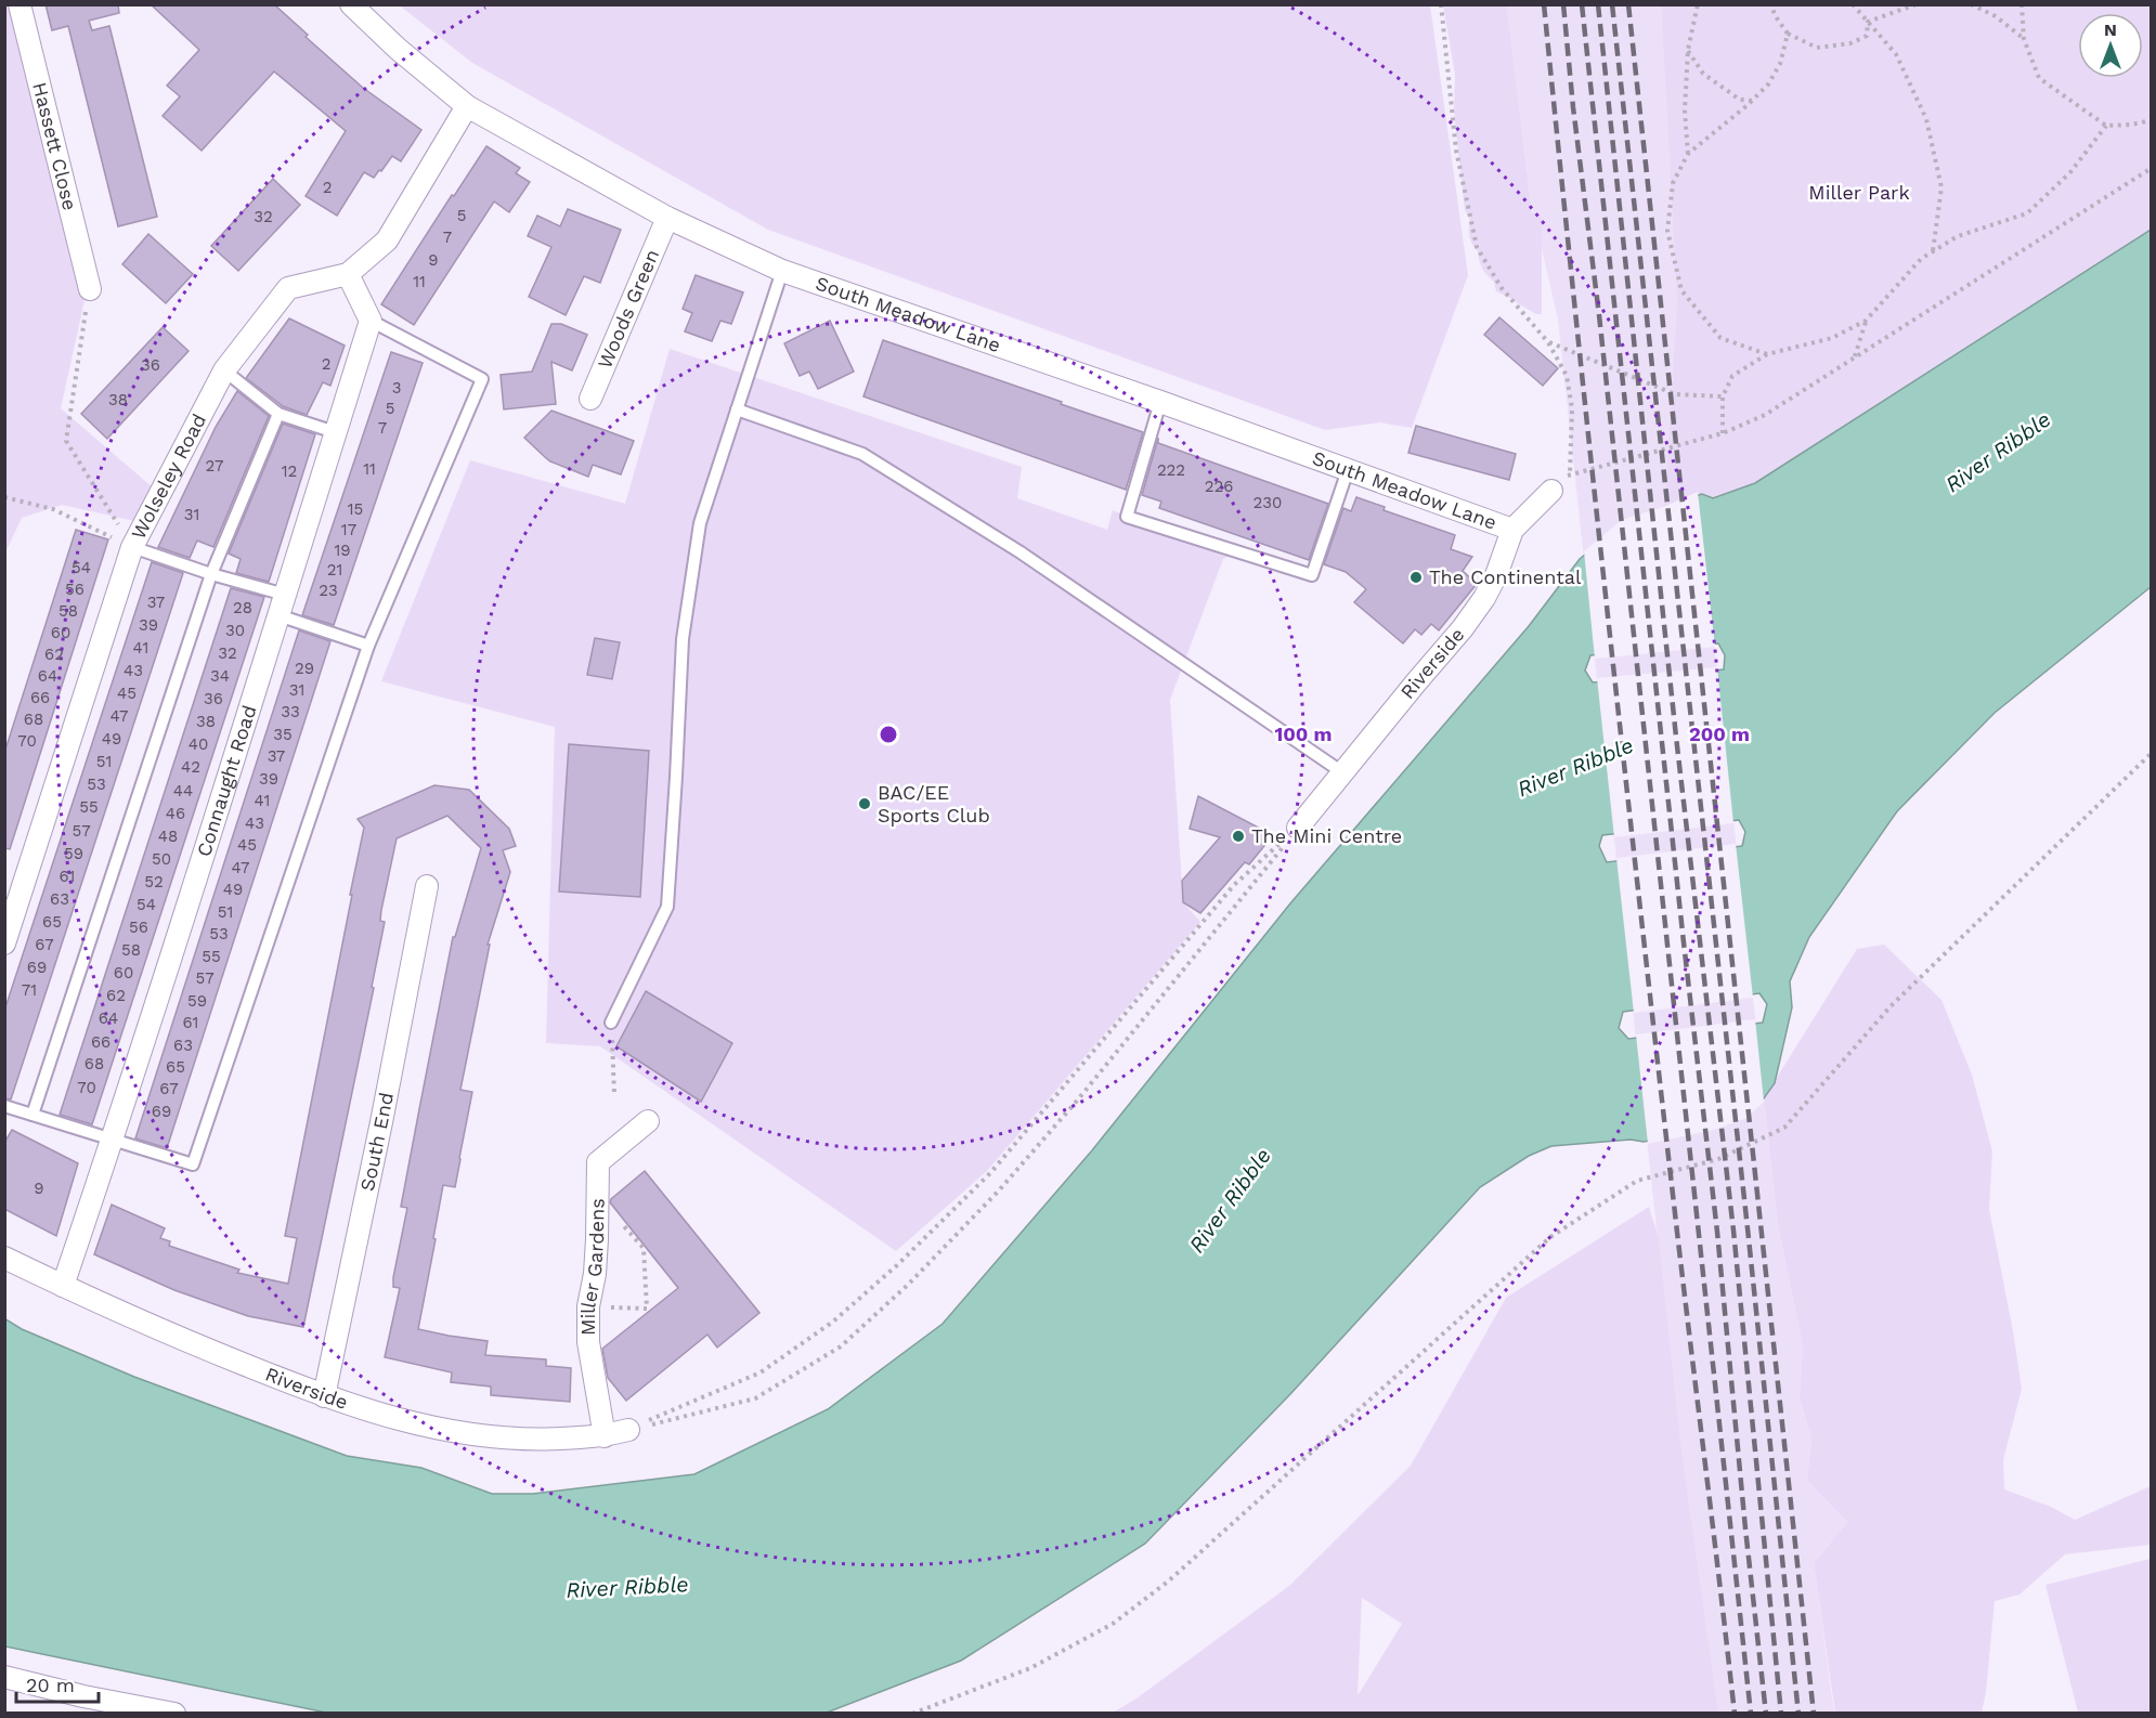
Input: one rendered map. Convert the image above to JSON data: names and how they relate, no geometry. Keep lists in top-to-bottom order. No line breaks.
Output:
{"streets":{"street":["Hassett Close","Woods Green","South Meadow Lane","Wolseley Road","Riverside","Connaught Road","South End","Miller Gardens"]},"crossings":[["Woods Green","South Meadow Lane"],["South Meadow Lane","Wolseley Road"],["South Meadow Lane","Riverside"],["Riverside","Connaught Road"],["Riverside","South End"],["Riverside","Miller Gardens"]],"water":["River Ribble"],"parks":["Miller Park"],"places":["The Continental","BAC/EE Sports Club","The Mini Centre"],"house_numbers":["2","5","32","7","9","11","2","36","3","38","5","7","27","11","222","12","226","230","15","31","17","19","54","21","56","23","37","28","58","39","30","60","41","32","62","29","43","64","34","31","45","66","36","33","47","68","38","35","49","70","40","37","51","42","39","53","44","41","55","46","43","57","48","45","59","50","47","61","52","49","63","54","51","65","56","53","67","58","55","69","60","57","71","62","59","64","61","66","63","68","65","70","67","69","9"],"scale_bar":"20 m","north":"top","rings":["100 m","200 m"]}
